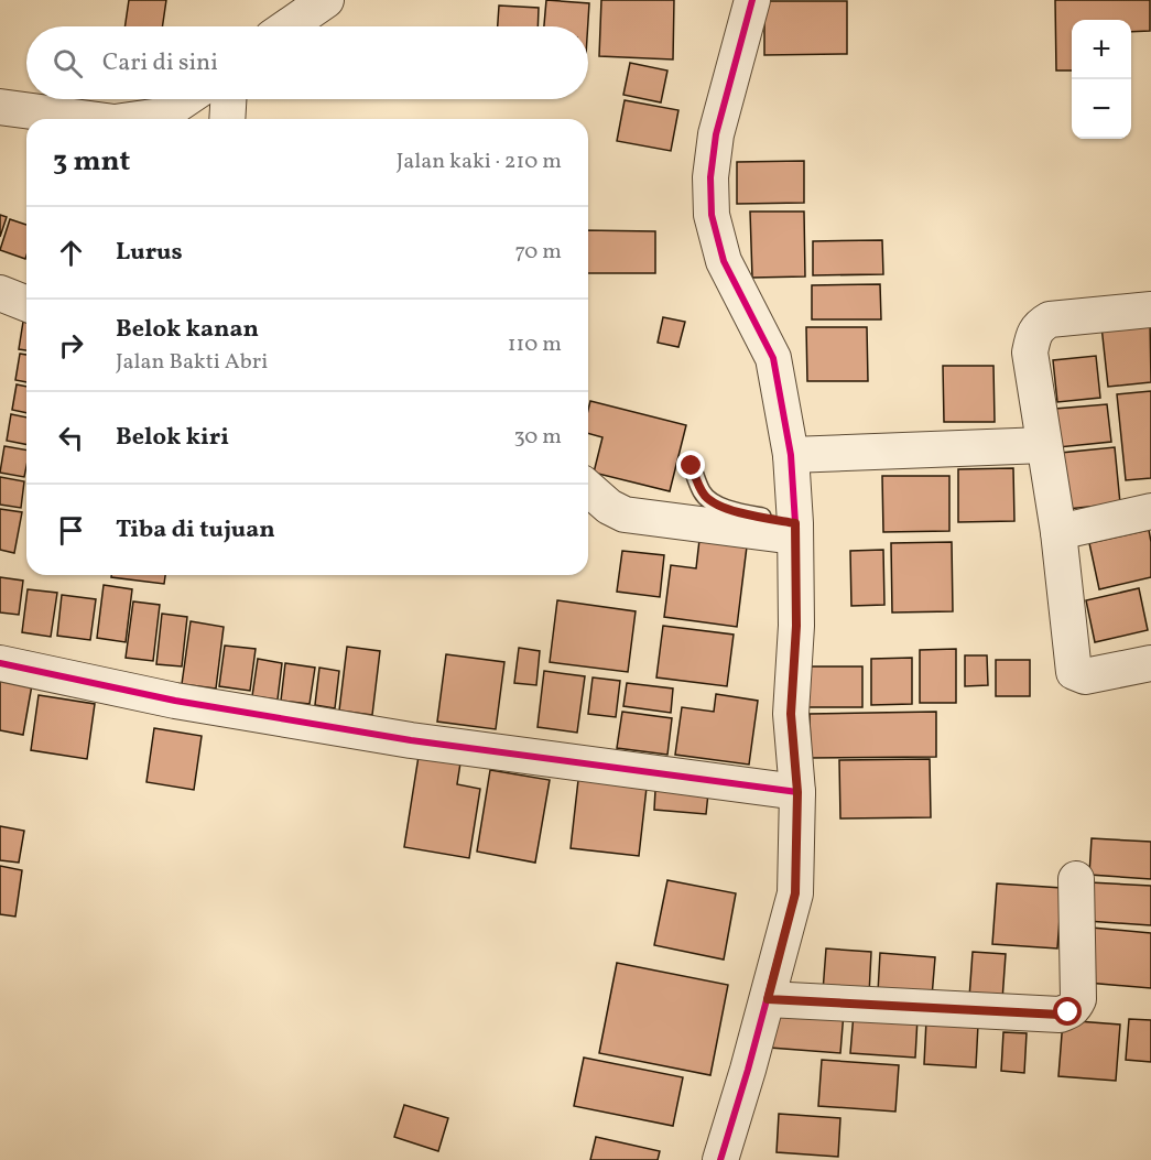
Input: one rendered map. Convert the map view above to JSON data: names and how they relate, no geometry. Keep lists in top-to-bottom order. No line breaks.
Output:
{"page":{"map_buttons":["+","−"],"search":"Cari di sini","heading":["3 mnt","Jalan kaki · 210 m"],"list":[["Lurus","70 m"],["Belok kanan","Jalan Bakti Abri","110 m"],["Belok kiri","30 m"],"Tiba di tujuan"]}}
